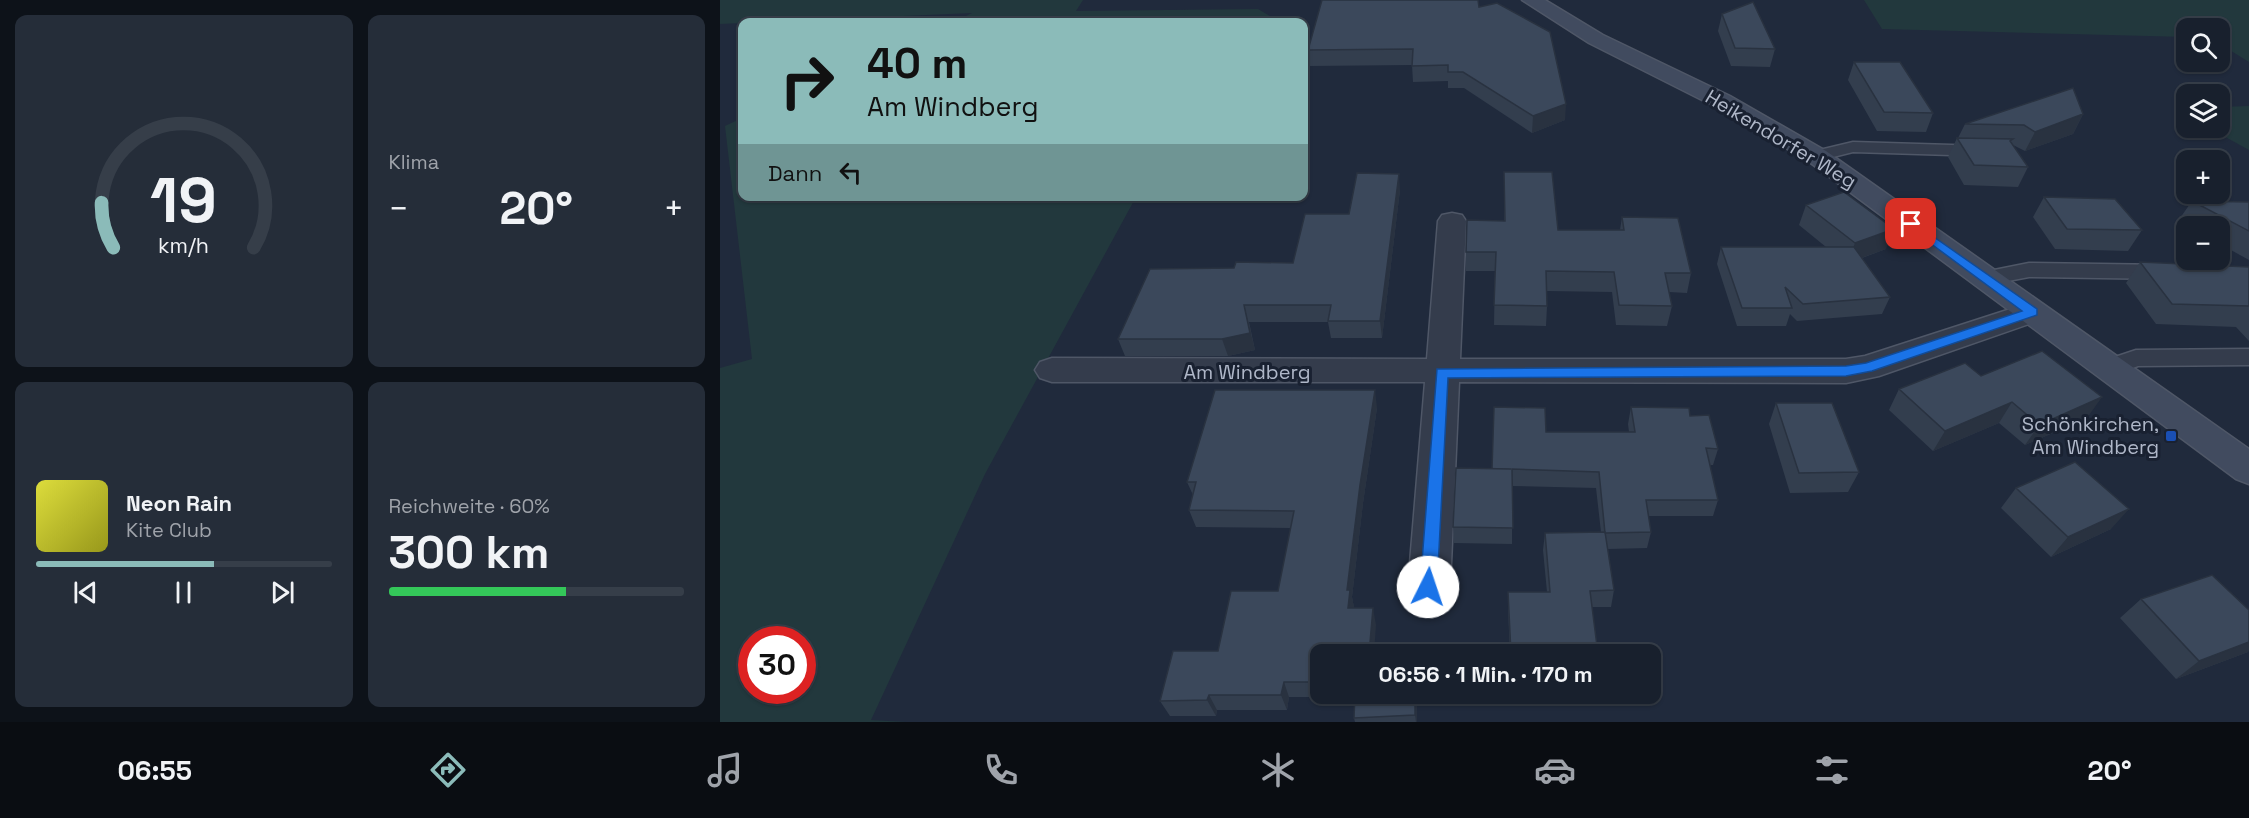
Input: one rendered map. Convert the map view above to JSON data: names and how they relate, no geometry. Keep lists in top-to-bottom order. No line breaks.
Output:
{"streets":{"street":["Heikendorfer Weg","Am Windberg"]},"crossings":[["Heikendorfer Weg","Am Windberg"]],"places":{"transit":["Schönkirchen, Am Windberg"]},"page":{"tile":["Klima",["Reichweite · 60%","300 km"]],"map_buttons":["+","−"],"turn":["40 m","Am Windberg"],"then":"Dann","heat":["−","20°","+"],"song":["Neon Rain","Kite Club"],"limit":"30","trip":"06:56 · 1 Min. · 170 m","tabs":["06:55","20°"],"gauge":["19","km/h"]}}
